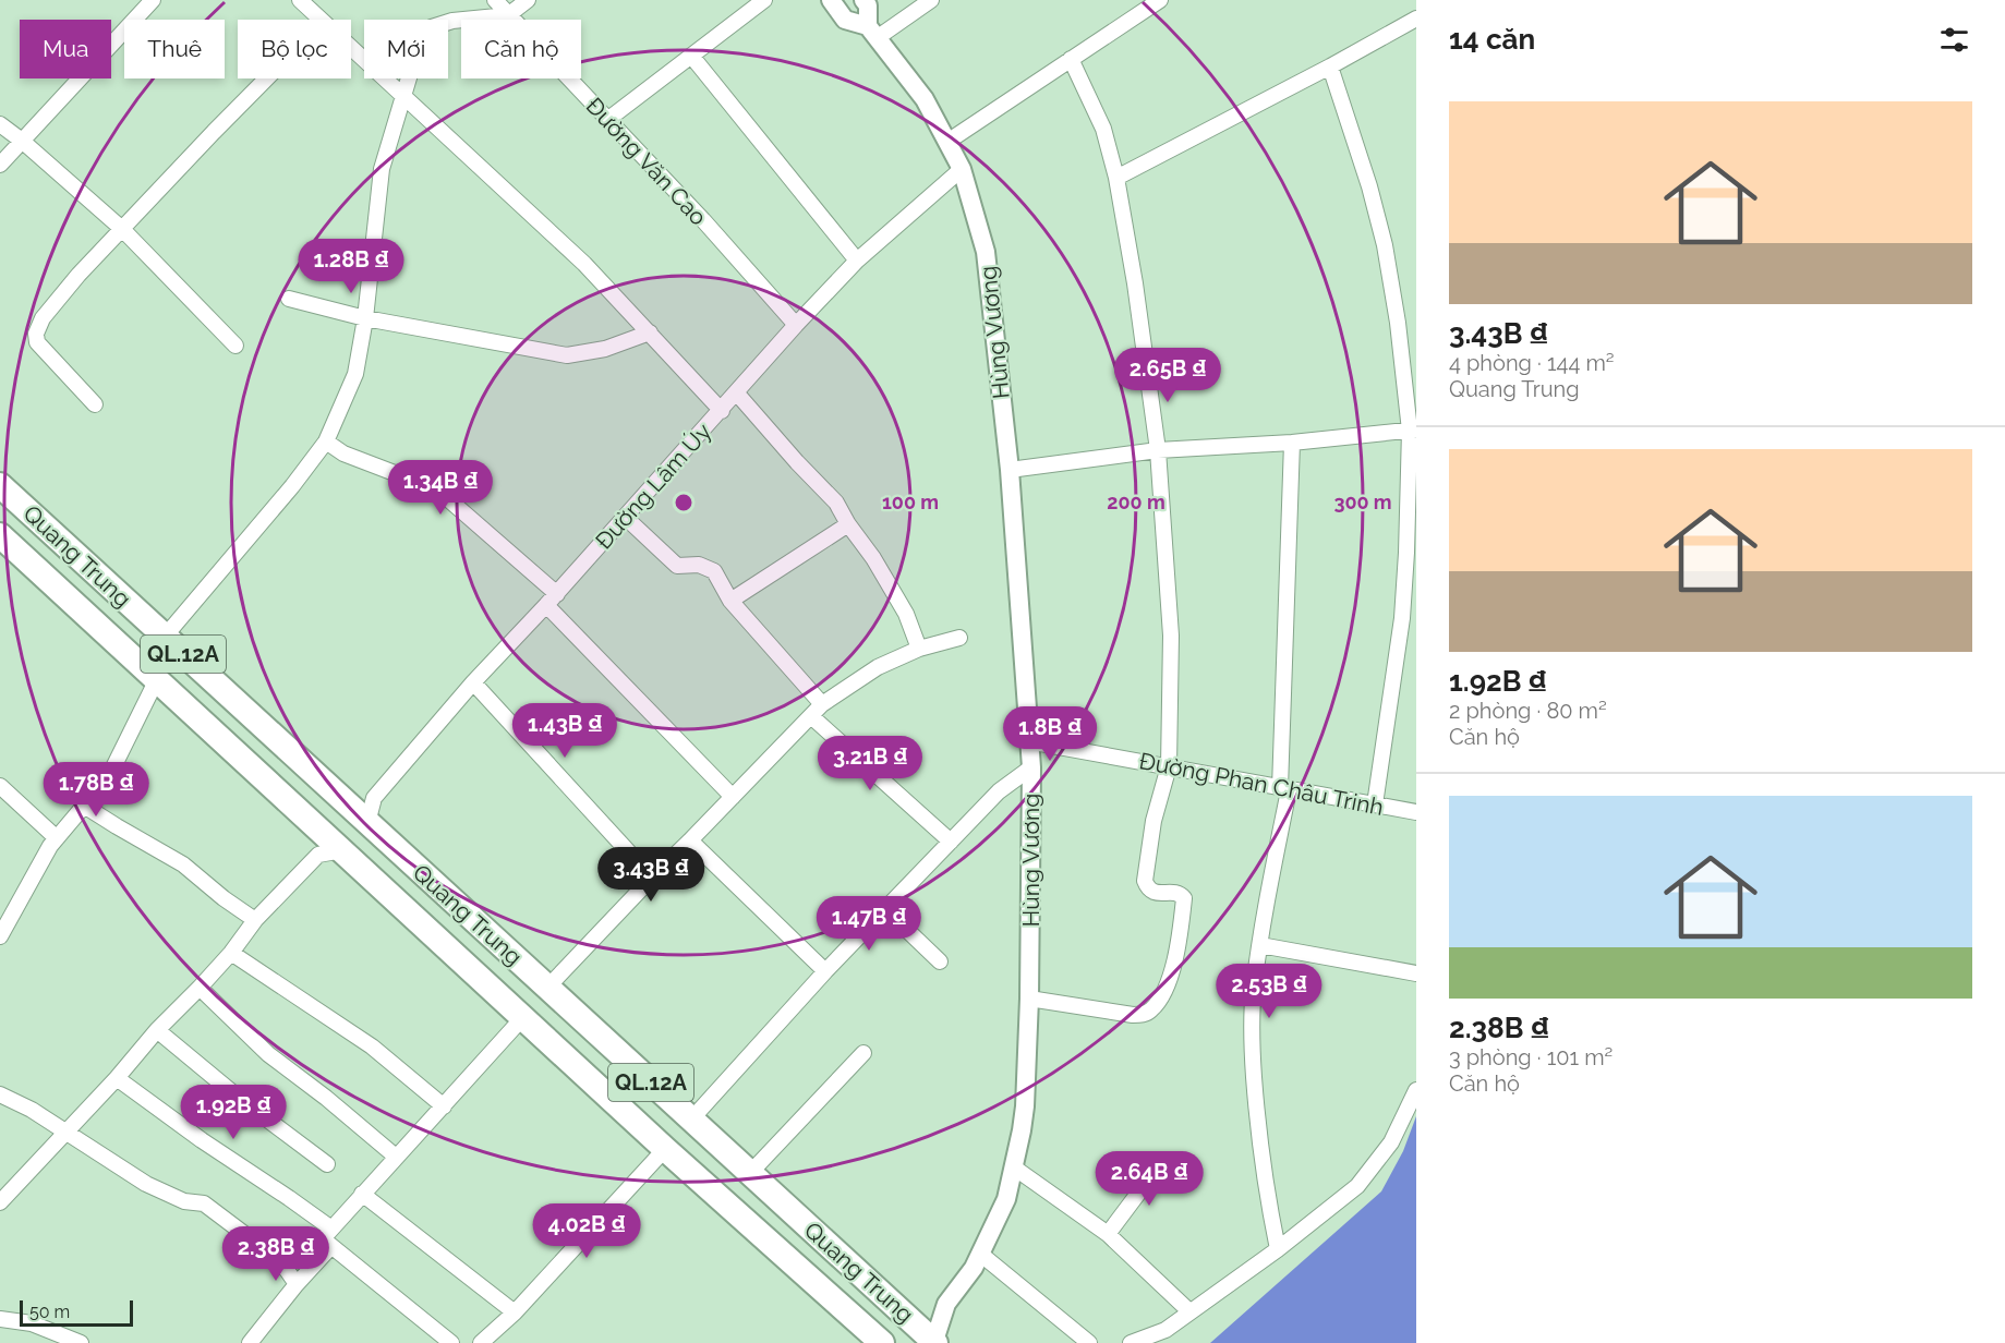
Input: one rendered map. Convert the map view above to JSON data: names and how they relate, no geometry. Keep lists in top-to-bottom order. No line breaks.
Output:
{"streets":{"highway":["Quang Trung","QL.12A"],"street":["Đường Văn Cao","Hùng Vương","Đường Lâm Úy","Đường Phan Châu Trinh"]},"crossings":[["Đường Văn Cao","Đường Lâm Úy"],["Hùng Vương","Đường Lâm Úy"],["Hùng Vương","Quang Trung"],["Hùng Vương","Đường Phan Châu Trinh"],["Đường Lâm Úy","Quang Trung"]],"scale_bar":"50 m","page":{"heading":"14 căn","chip":["Mua","Thuê","Bộ lọc","Mới","Căn hộ"],"list":[{"name":"3.43B ₫","note":"4 phòng · 144 m² · Quang Trung"},{"name":"1.92B ₫","note":"2 phòng · 80 m² · Căn hộ"},{"name":"2.38B ₫","note":"3 phòng · 101 m² · Căn hộ"}],"price":["1.28B ₫","2.65B ₫","1.34B ₫","1.43B ₫","1.8B ₫","3.21B ₫","1.78B ₫","3.43B ₫","1.47B ₫","2.53B ₫","1.92B ₫","2.64B ₫","4.02B ₫","2.38B ₫"],"scale":"50 m"},"rings":["100 m","200 m","300 m"]}
